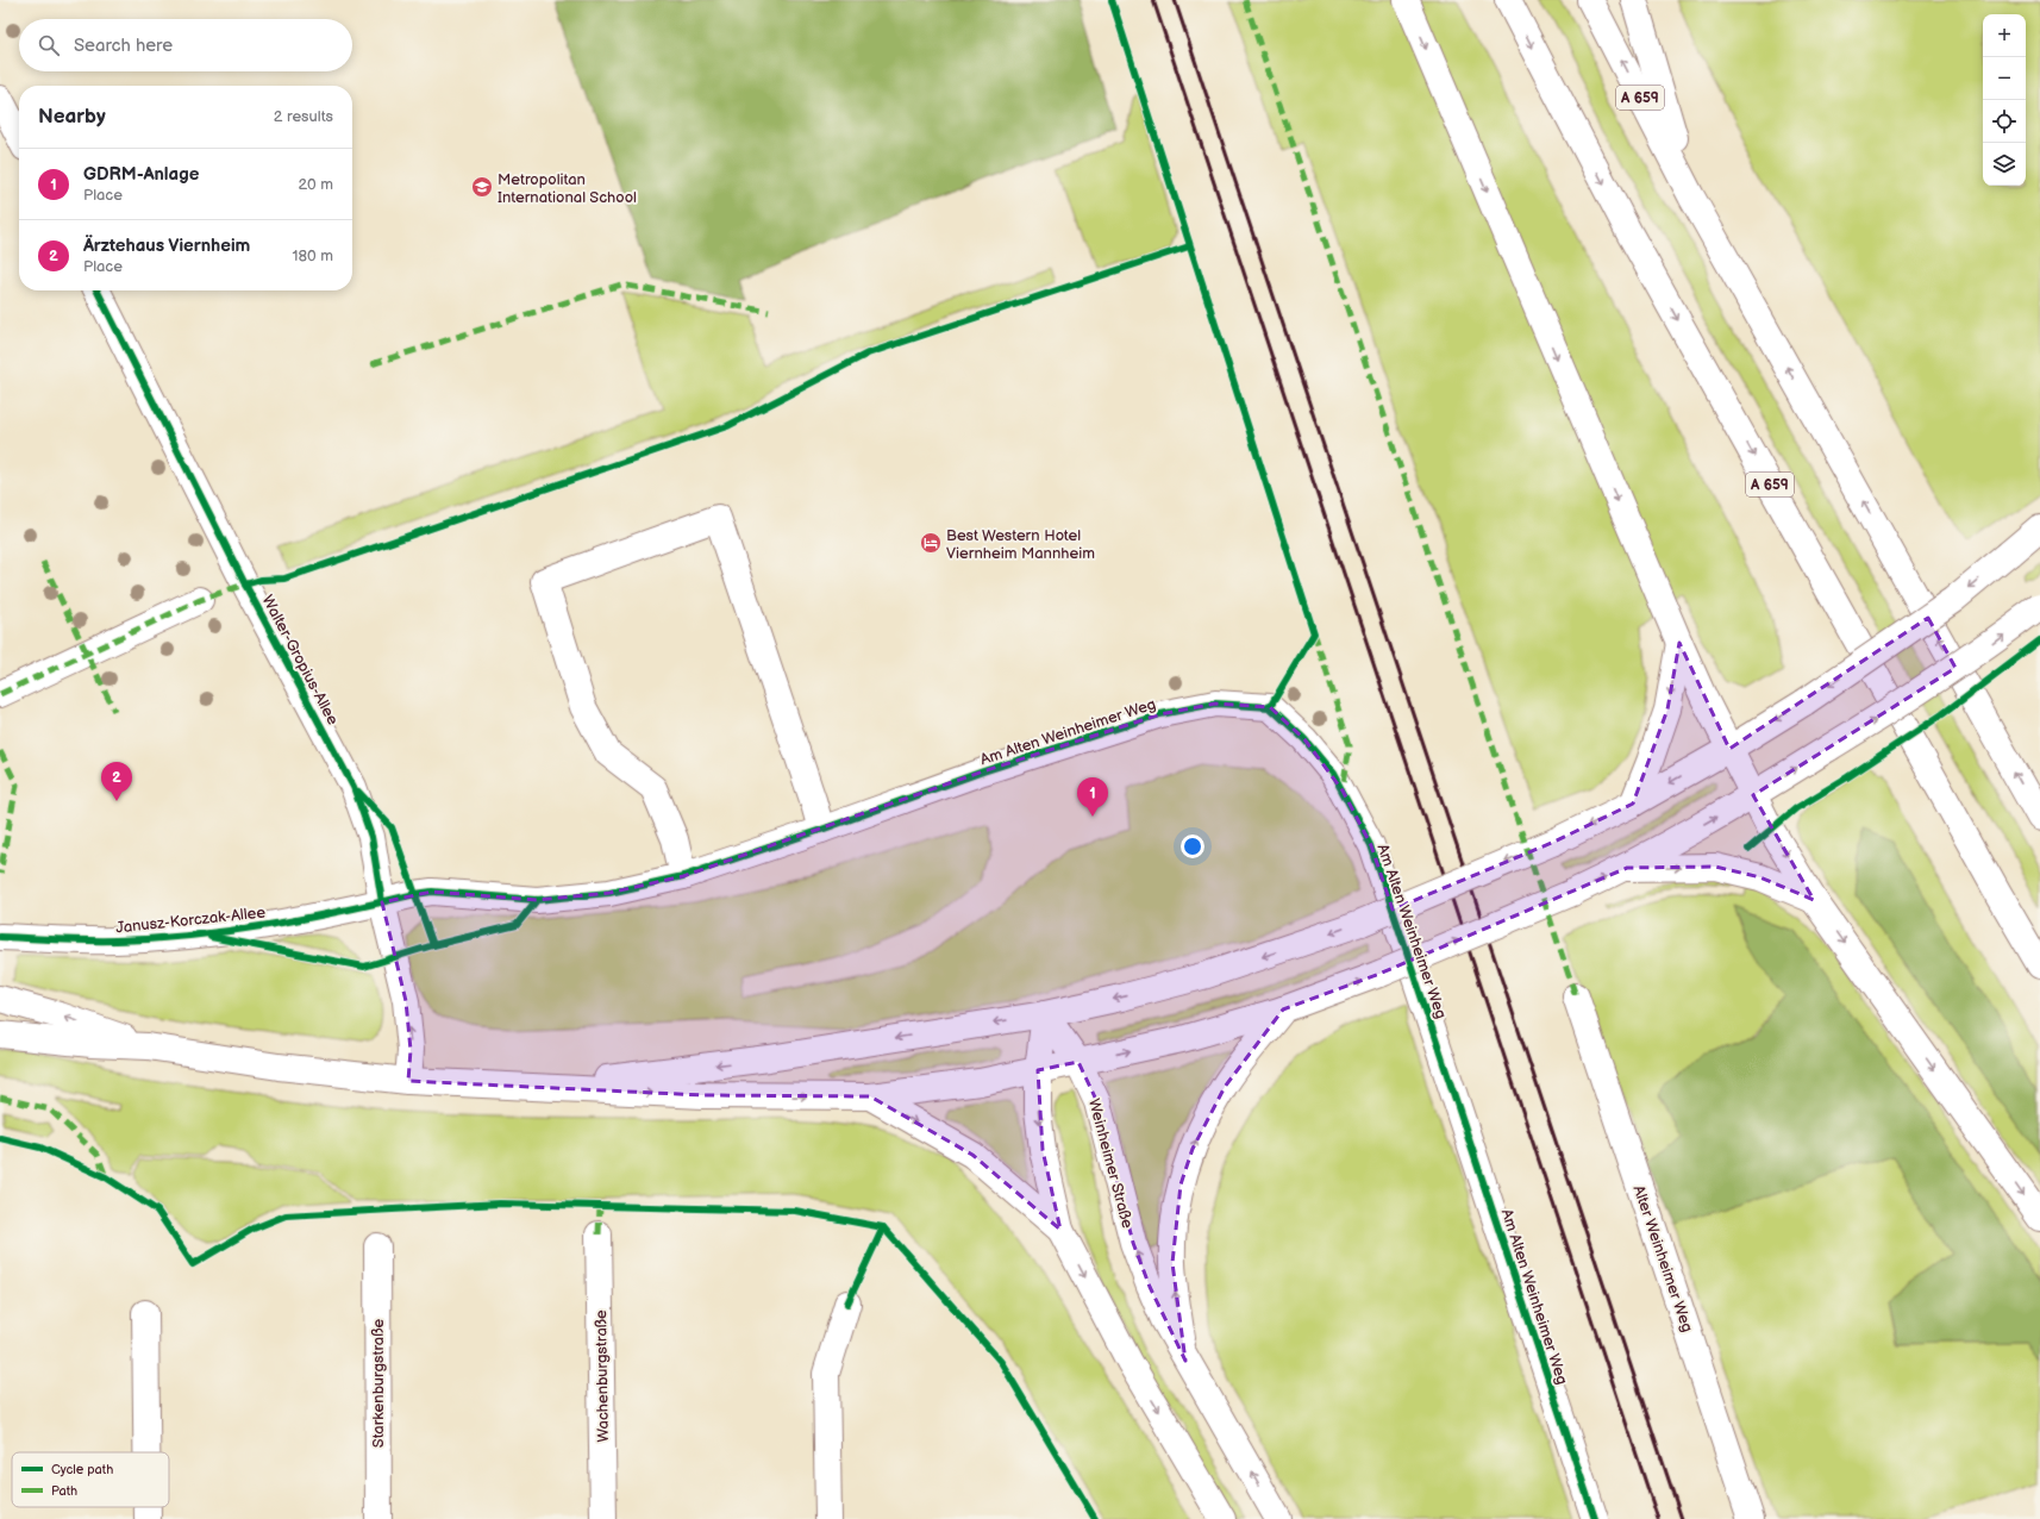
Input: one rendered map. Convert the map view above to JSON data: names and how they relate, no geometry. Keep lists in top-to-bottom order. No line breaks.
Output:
{"streets":{"main road":["A 659","Walter-Gropius-Allee","Am Alten Weinheimer Weg","Janusz-Korczak-Allee","Weinheimer Straße","Alter Weinheimer Weg","Wachenburgstraße","Starkenburgstraße"]},"crossings":[["Walter-Gropius-Allee","Am Alten Weinheimer Weg"],["Walter-Gropius-Allee","Janusz-Korczak-Allee"],["Am Alten Weinheimer Weg","Janusz-Korczak-Allee"]],"places":{"school or university":["Metropolitan International School"],"hotel":["Best Western Hotel Viernheim Mannheim"]},"legend":["Cycle path","Path"],"page":{"map_buttons":["+","−"],"search":"Search here","heading":["Nearby","2 results"],"list":[{"mark":"1","name":"GDRM-Anlage","note":"Place","value":"20 m"},{"mark":"2","name":"Ärztehaus Viernheim","note":"Place","value":"180 m"}],"pins":["2","1"]}}
